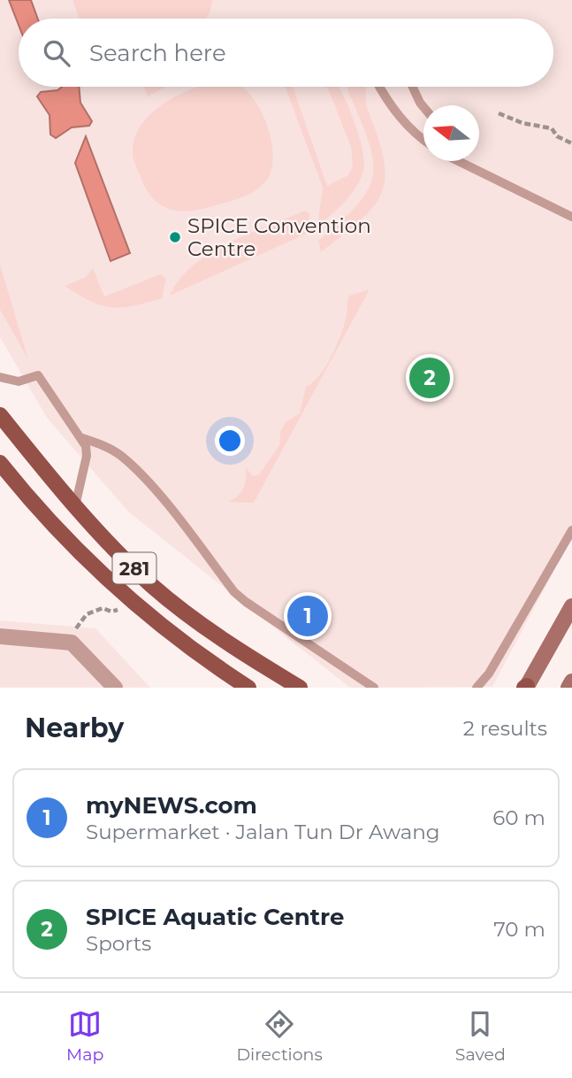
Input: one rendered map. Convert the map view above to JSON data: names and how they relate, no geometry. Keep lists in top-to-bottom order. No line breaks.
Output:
{"streets":{"main road":["281"]},"places":["SPICE Convention Centre"],"north":"left","page":{"search":"Search here","pins":["2","1"],"heading":["Nearby","2 results"],"list":[{"mark":"1","name":"myNEWS.com","note":"Supermarket · Jalan Tun Dr Awang","value":"60 m"},{"mark":"2","name":"SPICE Aquatic Centre","note":"Sports","value":"70 m"}],"nav":["Map","Directions","Saved"]}}
